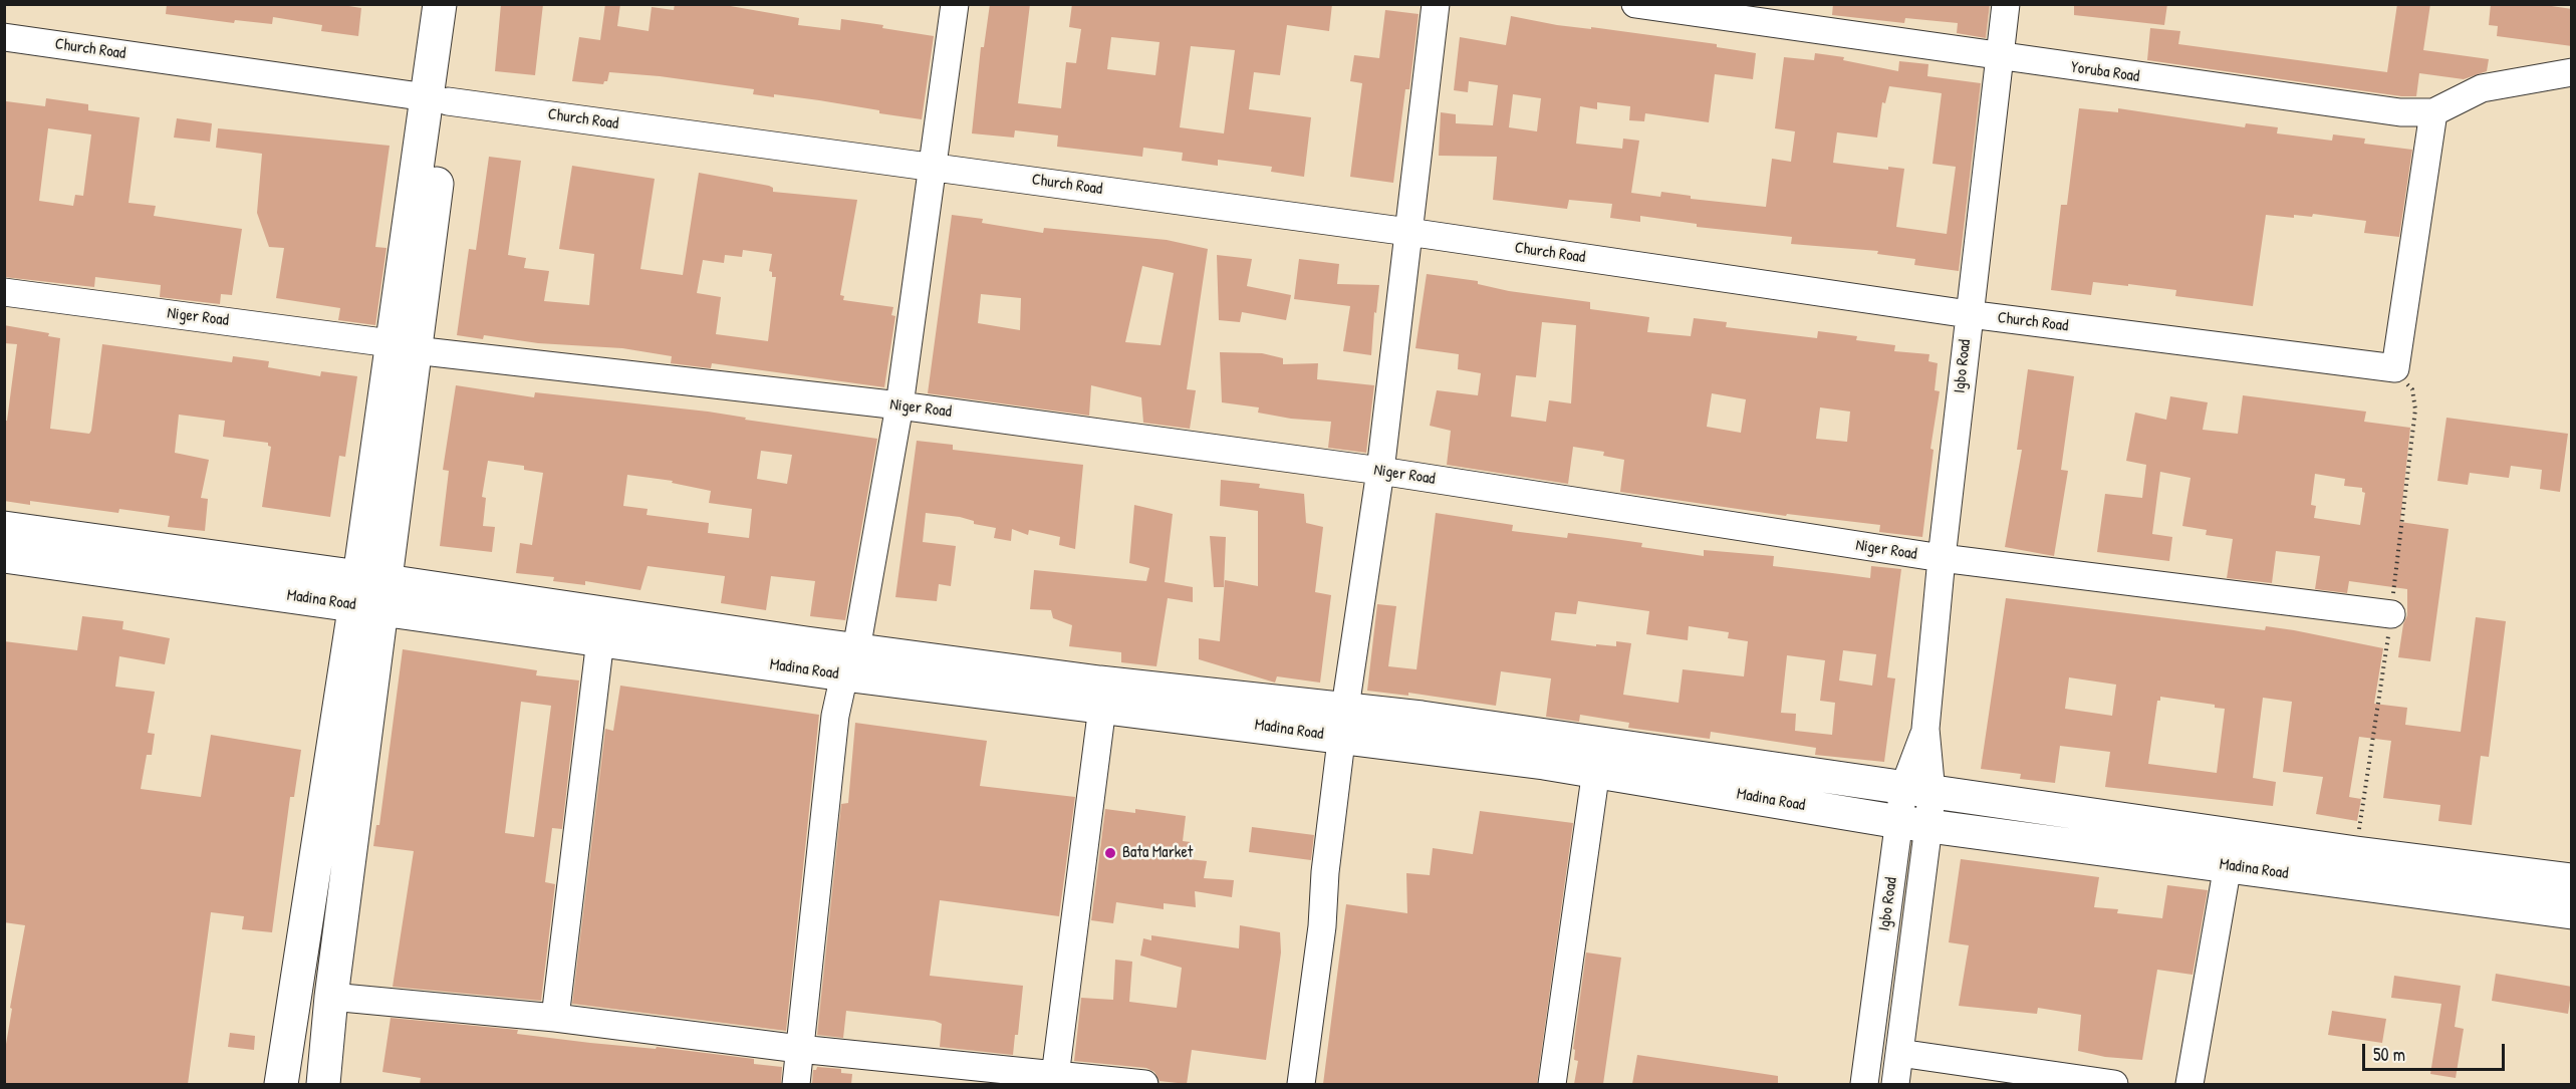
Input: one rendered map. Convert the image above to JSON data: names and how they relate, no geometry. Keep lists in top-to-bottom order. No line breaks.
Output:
{"streets":{"main road":["Madina Road"],"street":["Church Road","Yoruba Road","Niger Road","Igbo Road"]},"crossings":[["Church Road","Yoruba Road"],["Church Road","Igbo Road"],["Yoruba Road","Igbo Road"],["Niger Road","Igbo Road"],["Igbo Road","Madina Road"]],"places":["Bata Market"],"scale_bar":"50 m"}
